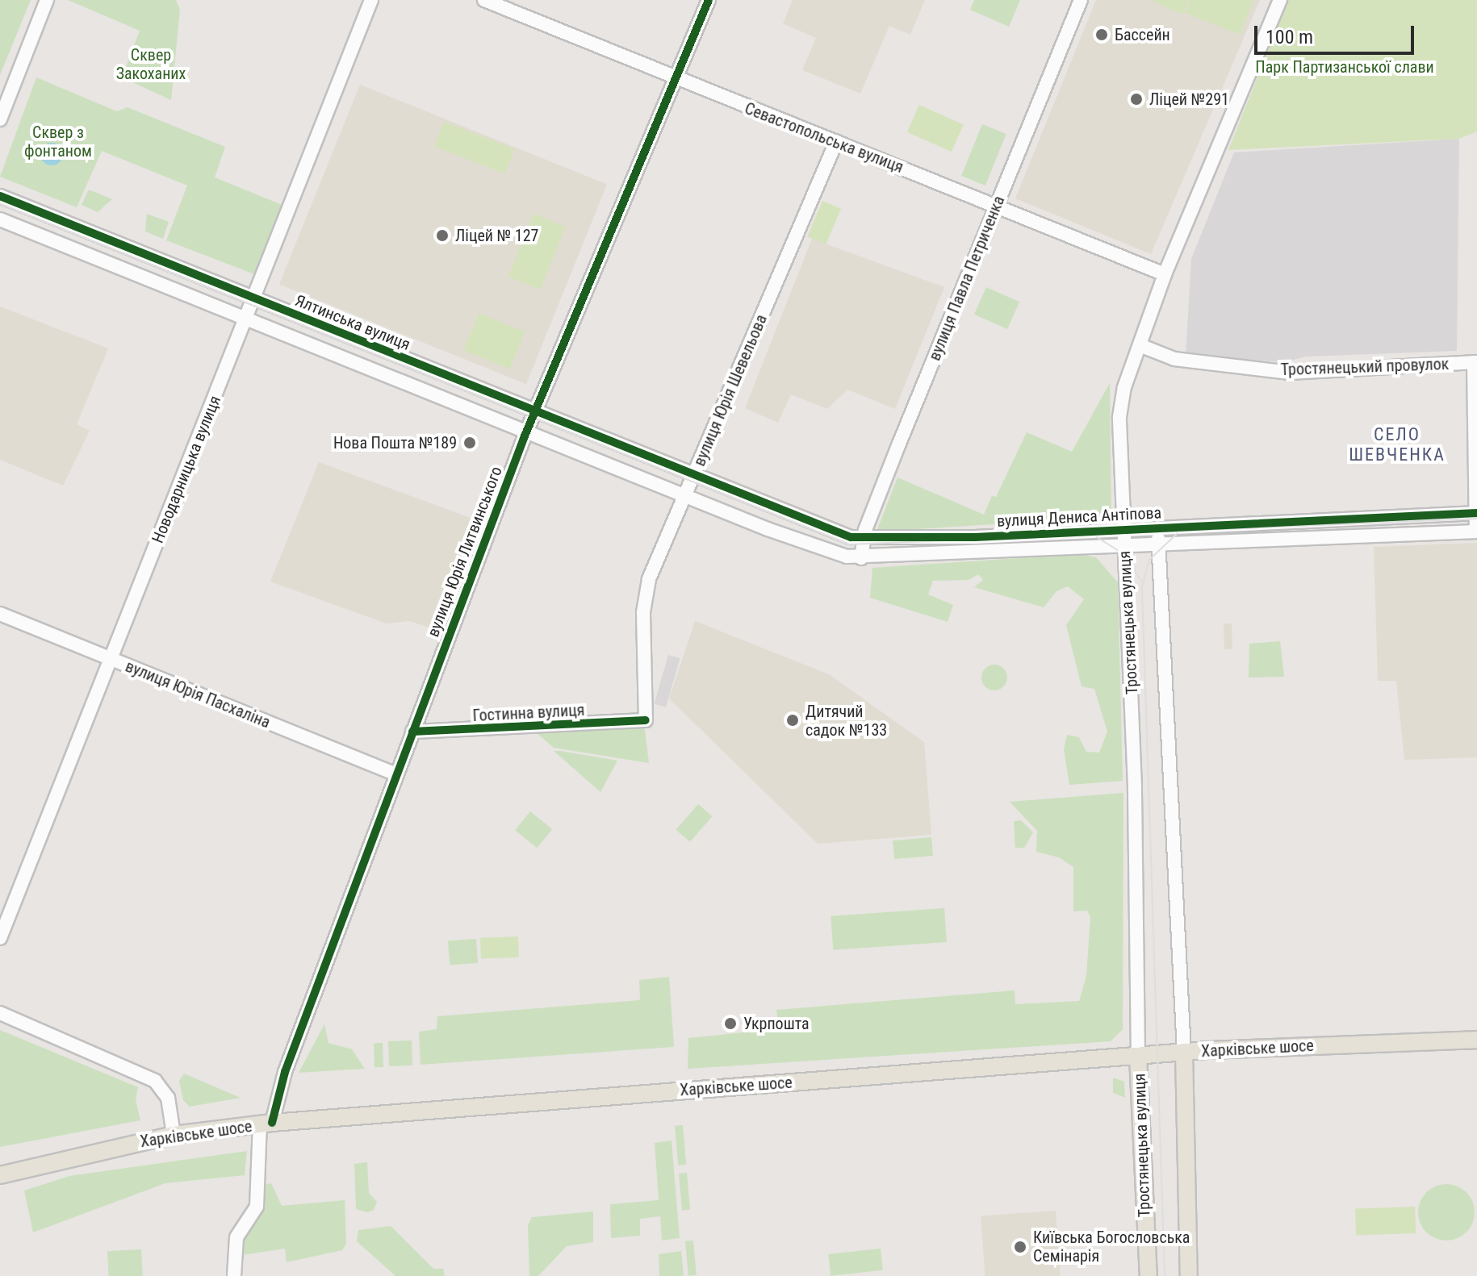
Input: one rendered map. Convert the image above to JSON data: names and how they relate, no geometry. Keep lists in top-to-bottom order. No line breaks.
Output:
{"streets":{"main road":["Тростянецька вулиця","Харківське шосе"],"street":["Севастопольська вулиця","вулиця Павла Петриченка","Ялтинська вулиця","Тростянецький провулок","вулиця Юрія Шевельова","Новодарницька вулиця","вулиця Дениса Антіпова","вулиця Юрія Литвинського","вулиця Юрія Пасхаліна","Гостинна вулиця"]},"crossings":[["Севастопольська вулиця","вулиця Павла Петриченка"],["Севастопольська вулиця","вулиця Юрія Шевельова"],["Севастопольська вулиця","вулиця Юрія Литвинського"],["Севастопольська вулиця","Тростянецька вулиця"],["вулиця Павла Петриченка","вулиця Дениса Антіпова"],["Ялтинська вулиця","вулиця Юрія Шевельова"],["Ялтинська вулиця","Новодарницька вулиця"],["Ялтинська вулиця","вулиця Дениса Антіпова"],["Ялтинська вулиця","вулиця Юрія Литвинського"],["Тростянецький провулок","Тростянецька вулиця"],["вулиця Юрія Шевельова","вулиця Дениса Антіпова"],["вулиця Юрія Шевельова","Гостинна вулиця"],["Новодарницька вулиця","вулиця Юрія Пасхаліна"],["вулиця Дениса Антіпова","Тростянецька вулиця"],["вулиця Юрія Литвинського","вулиця Юрія Пасхаліна"],["вулиця Юрія Литвинського","Гостинна вулиця"],["вулиця Юрія Литвинського","Харківське шосе"],["Тростянецька вулиця","Харківське шосе"]],"districts":["СЕЛО ШЕВЧЕНКА"],"parks":["Сквер Закоханих","Парк Партизанської слави","Сквер з фонтаном"],"places":["Бассейн","Ліцей №291","Ліцей № 127","Нова Пошта №189","Дитячий садок №133","Укрпошта","Київська Богословська Семінарія"],"scale_bar":"100 m"}
